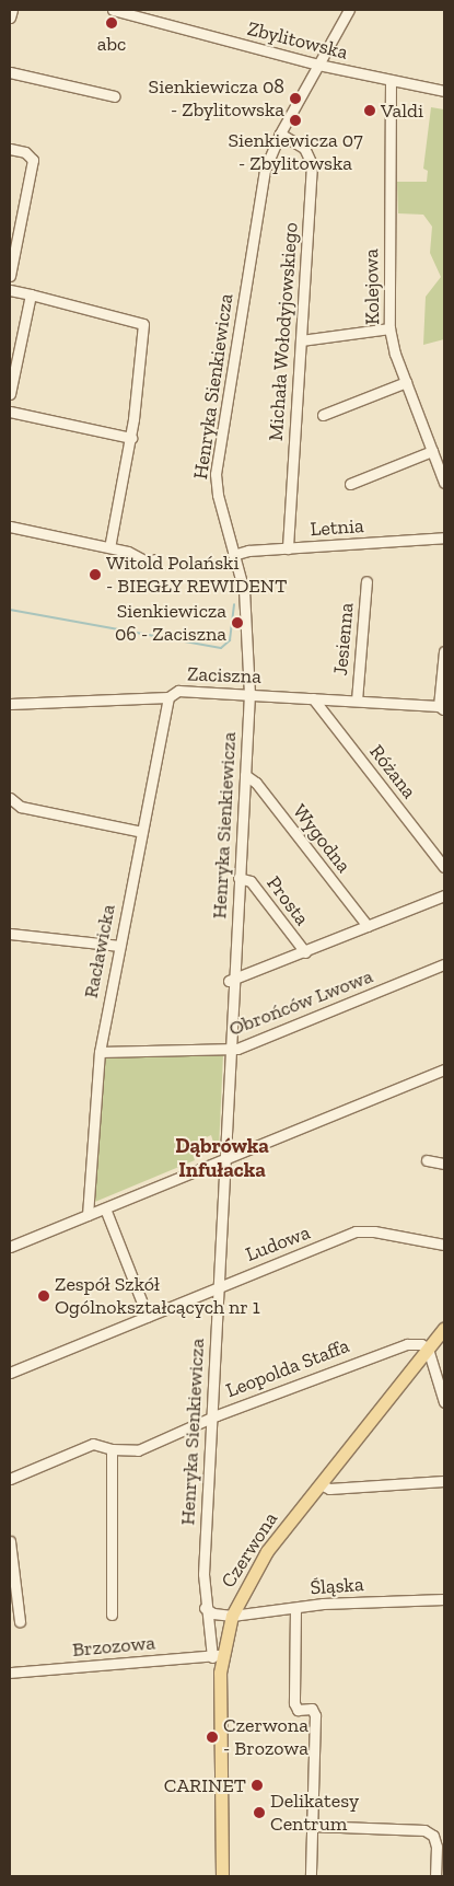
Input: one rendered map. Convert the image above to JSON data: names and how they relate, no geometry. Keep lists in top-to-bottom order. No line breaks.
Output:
{"streets":{"main road":["Czerwona"],"street":["Zbylitowska","Kolejowa","Michała Wołodyjowskiego","Henryka Sienkiewicza","Letnia","Jesienna","Zaciszna","Różana","Wygodna","Prosta","Racławicka","Obrońców Lwowa","Ludowa","Leopolda Staffa","Śląska","Brzozowa"]},"crossings":[["Zbylitowska","Kolejowa"],["Zbylitowska","Henryka Sienkiewicza"],["Michała Wołodyjowskiego","Henryka Sienkiewicza"],["Michała Wołodyjowskiego","Letnia"],["Henryka Sienkiewicza","Letnia"],["Henryka Sienkiewicza","Zaciszna"],["Henryka Sienkiewicza","Wygodna"],["Henryka Sienkiewicza","Prosta"],["Henryka Sienkiewicza","Obrońców Lwowa"],["Henryka Sienkiewicza","Ludowa"],["Henryka Sienkiewicza","Leopolda Staffa"],["Henryka Sienkiewicza","Czerwona"],["Henryka Sienkiewicza","Brzozowa"],["Jesienna","Zaciszna"],["Zaciszna","Różana"],["Zaciszna","Racławicka"],["Racławicka","Obrońców Lwowa"],["Leopolda Staffa","Czerwona"],["Czerwona","Śląska"],["Czerwona","Brzozowa"]],"districts":["Dąbrówka Infułacka"],"places":["abc","Sienkiewicza 08 - Zbylitowska","Valdi","Sienkiewicza 07 - Zbylitowska","Witold Polański - BIEGŁY REWIDENT","Sienkiewicza 06 - Zaciszna","Zespół Szkół Ogólnokształcących nr 1","Czerwona - Brozowa","CARINET","Delikatesy Centrum"]}
